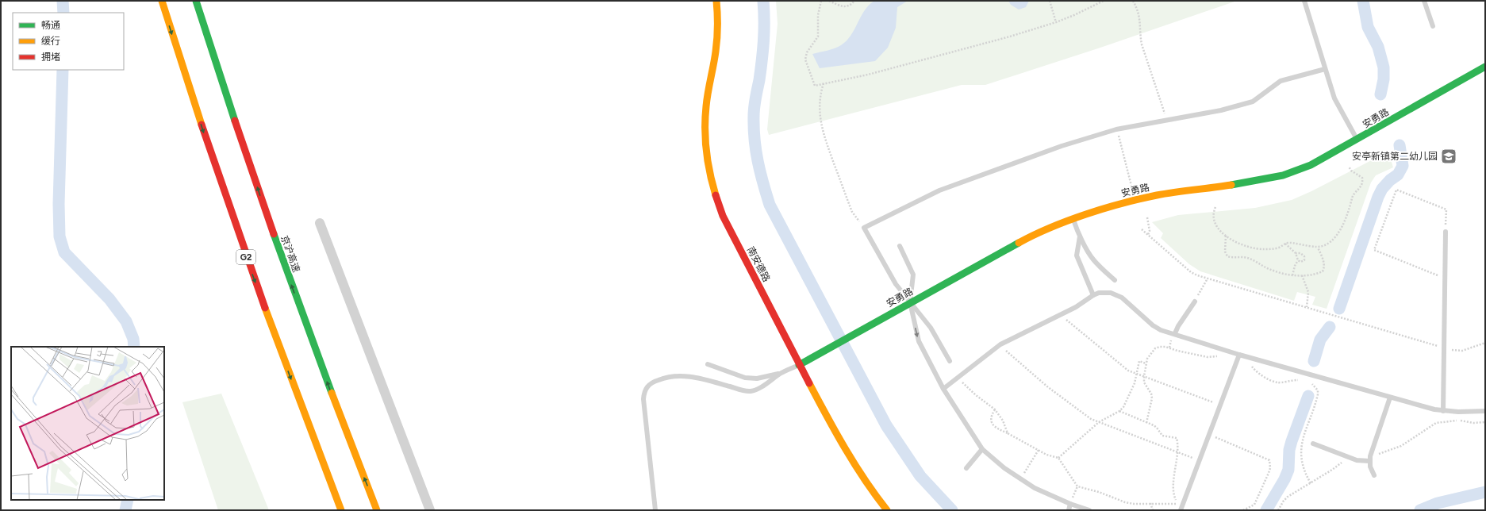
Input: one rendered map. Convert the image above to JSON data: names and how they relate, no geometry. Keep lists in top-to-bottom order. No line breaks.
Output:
{"streets":{"main road":["安勇路","京沪高速","G2","南安德路"]},"crossings":[["安勇路","南安德路"]],"places":{"school or university":["安亭新镇第二幼儿园"]},"legend":["畅通","缓行","拥堵"]}
